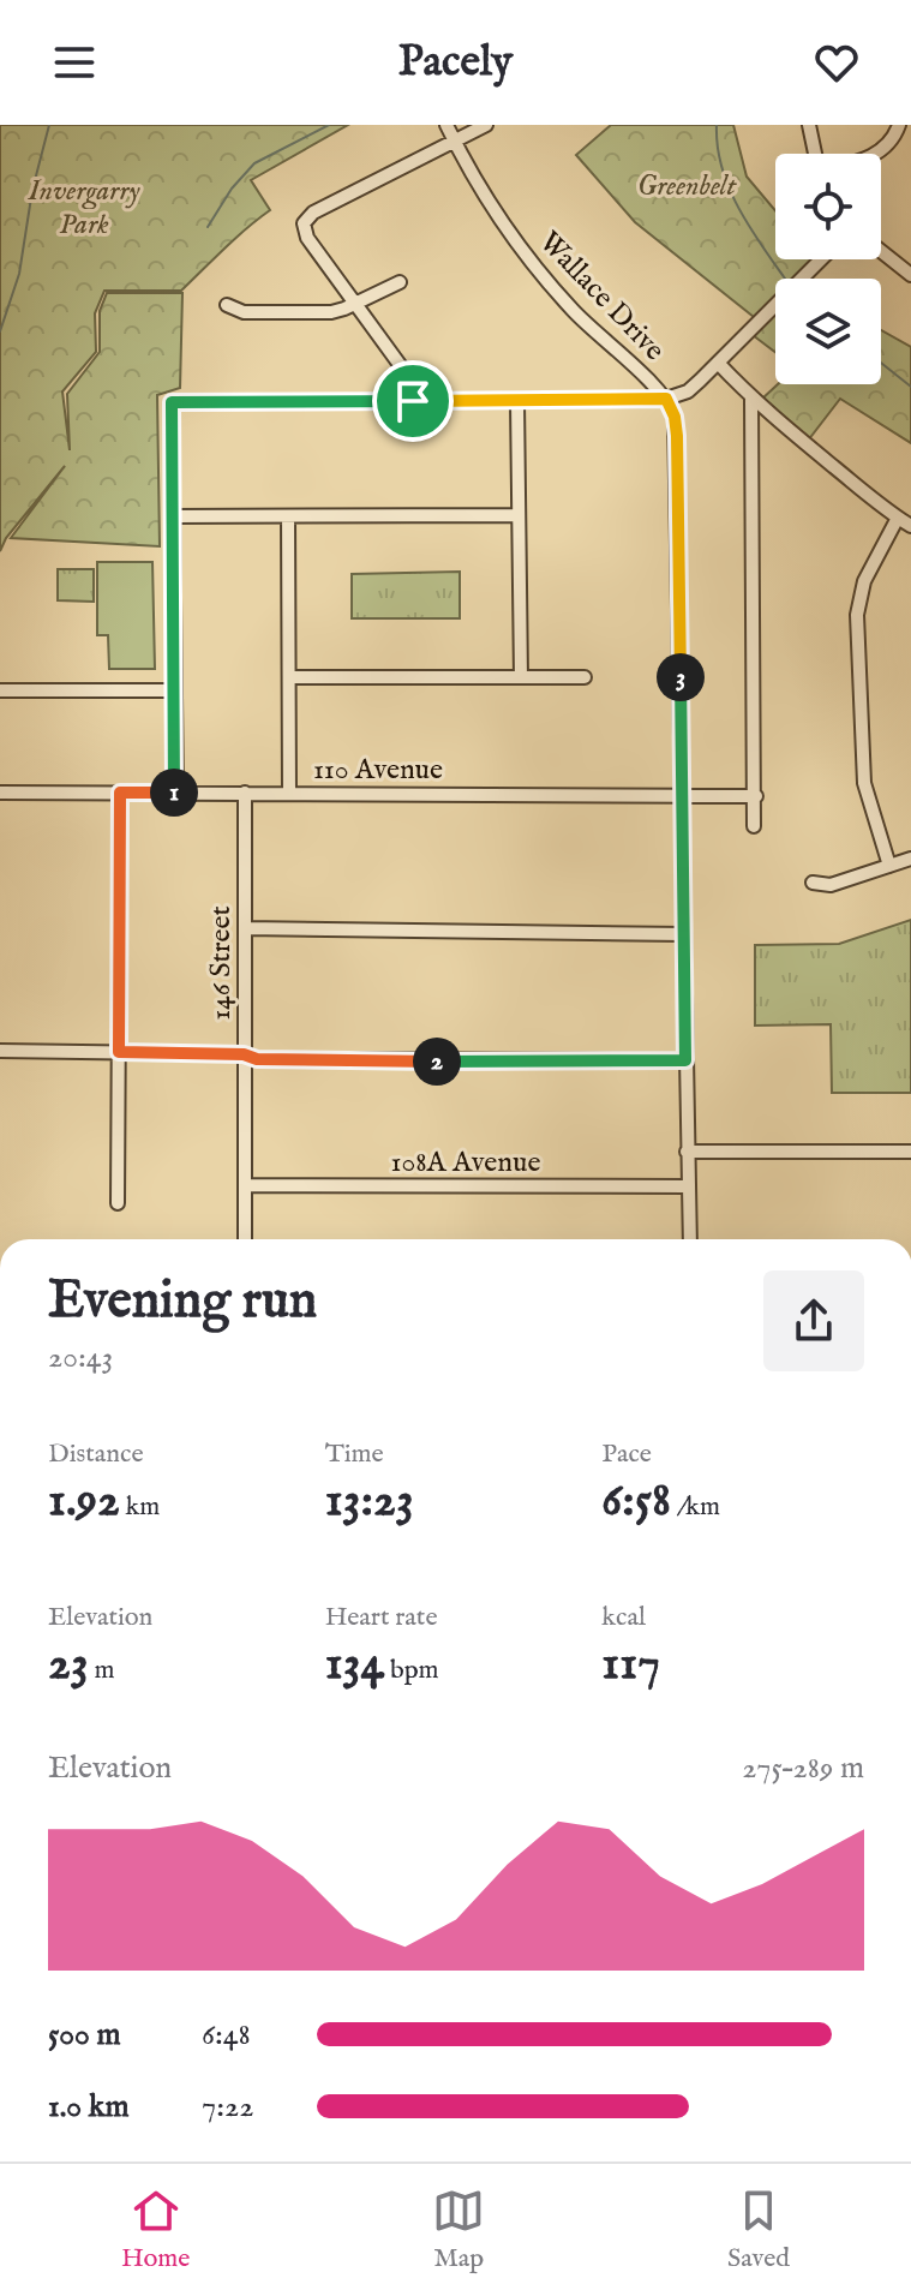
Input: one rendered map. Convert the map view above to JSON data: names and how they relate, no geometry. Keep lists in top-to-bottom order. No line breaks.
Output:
{"streets":{"street":["Wallace Drive","110 Avenue","146 Street","108A Avenue"]},"crossings":[["110 Avenue","146 Street"],["146 Street","108A Avenue"]],"parks":["Greenbelt","Invergarry Park"],"page":{"header":"Pacely","pins":["3","1","2"],"heading":["Evening run","20:43"],"stats":[["Distance","1.92 km"],["Time","13:23"],["Pace","6:58 /km"],["Elevation","23 m"],["Heart rate","134 bpm"],["kcal","117"]],"chart":["Elevation","275–289 m"],"list":[{"name":"500 m","note":"6:48"},{"name":"1.0 km","note":"7:22"}],"tabs":["Home","Map","Saved"]}}
